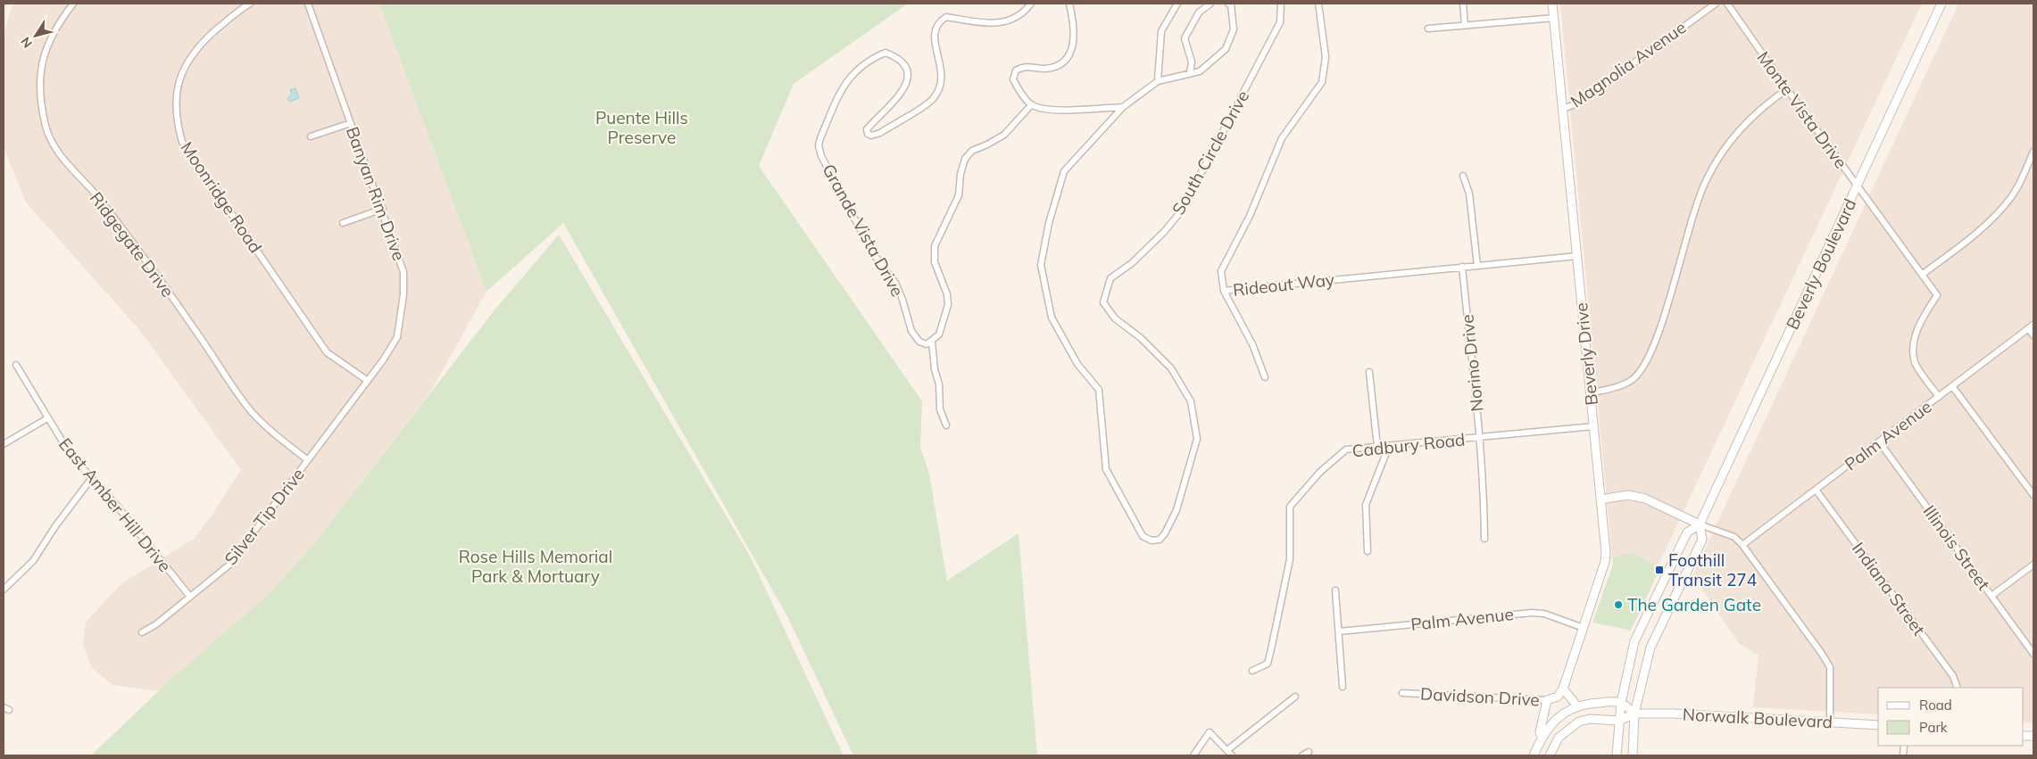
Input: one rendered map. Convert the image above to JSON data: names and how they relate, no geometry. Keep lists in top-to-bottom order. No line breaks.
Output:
{"streets":{"main road":["Beverly Boulevard","Beverly Drive","Davidson Drive","Norwalk Boulevard"],"street":["Magnolia Avenue","Monte Vista Drive","South Circle Drive","Banyan Rim Drive","Moonridge Road","Grande Vista Drive","Ridgegate Drive","Rideout Way","Norino Drive","Palm Avenue","Cadbury Road","East Amber Hill Drive","Silver Tip Drive","Illinois Street","Indiana Street"]},"crossings":[["Magnolia Avenue","Beverly Drive"],["Monte Vista Drive","Beverly Boulevard"],["Monte Vista Drive","Palm Avenue"],["Banyan Rim Drive","Moonridge Road"],["Banyan Rim Drive","Silver Tip Drive"],["Moonridge Road","Silver Tip Drive"],["Ridgegate Drive","Silver Tip Drive"],["Beverly Boulevard","Norwalk Boulevard"],["Rideout Way","Beverly Drive"],["Rideout Way","Norino Drive"],["Beverly Drive","Palm Avenue"],["Beverly Drive","Cadbury Road"],["Beverly Drive","Davidson Drive"],["Norino Drive","Cadbury Road"],["Palm Avenue","Illinois Street"],["Palm Avenue","Indiana Street"],["East Amber Hill Drive","Silver Tip Drive"]],"parks":["Puente Hills Preserve","Rose Hills Memorial Park & Mortuary"],"places":{"transit":["Foothill Transit 274"],"other":["The Garden Gate"]},"legend":["Road","Park"],"north":"bottom left"}
